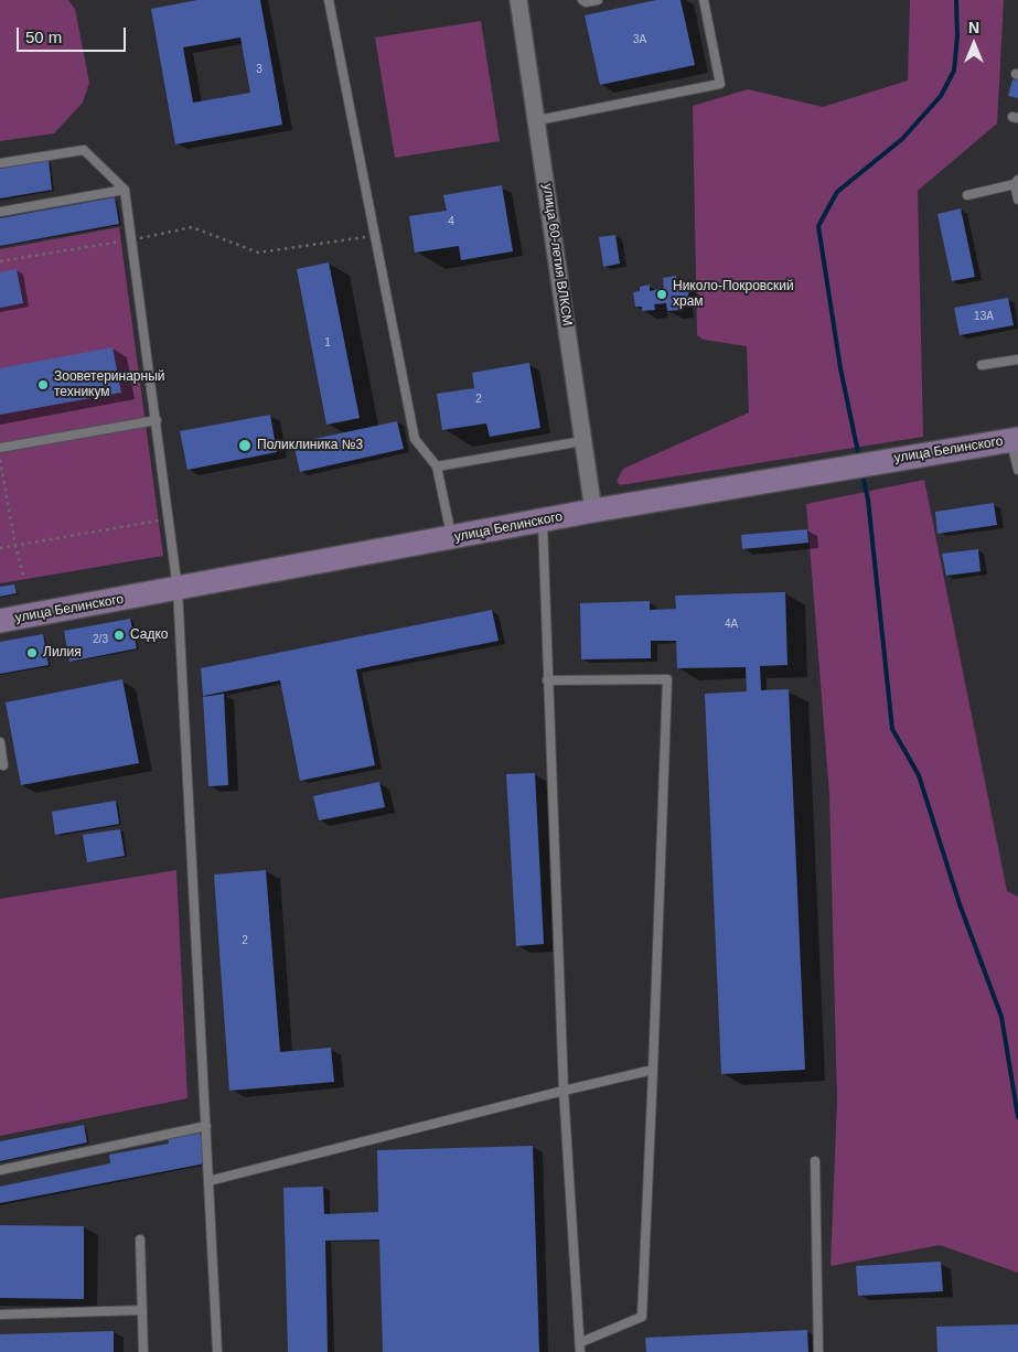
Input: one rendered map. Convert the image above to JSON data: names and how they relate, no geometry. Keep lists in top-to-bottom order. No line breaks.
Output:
{"streets":{"street":["улица 60-летия ВЛКСМ","улица Белинского"]},"crossings":[["улица 60-летия ВЛКСМ","улица Белинского"]],"places":["Николо-Покровский храм","Зооветеринарный техникум","Поликлиника №3","Садко","Лилия"],"house_numbers":["3А","3","4","13А","1","2","4А","2/3","2"],"scale_bar":"50 m","north":"top"}
